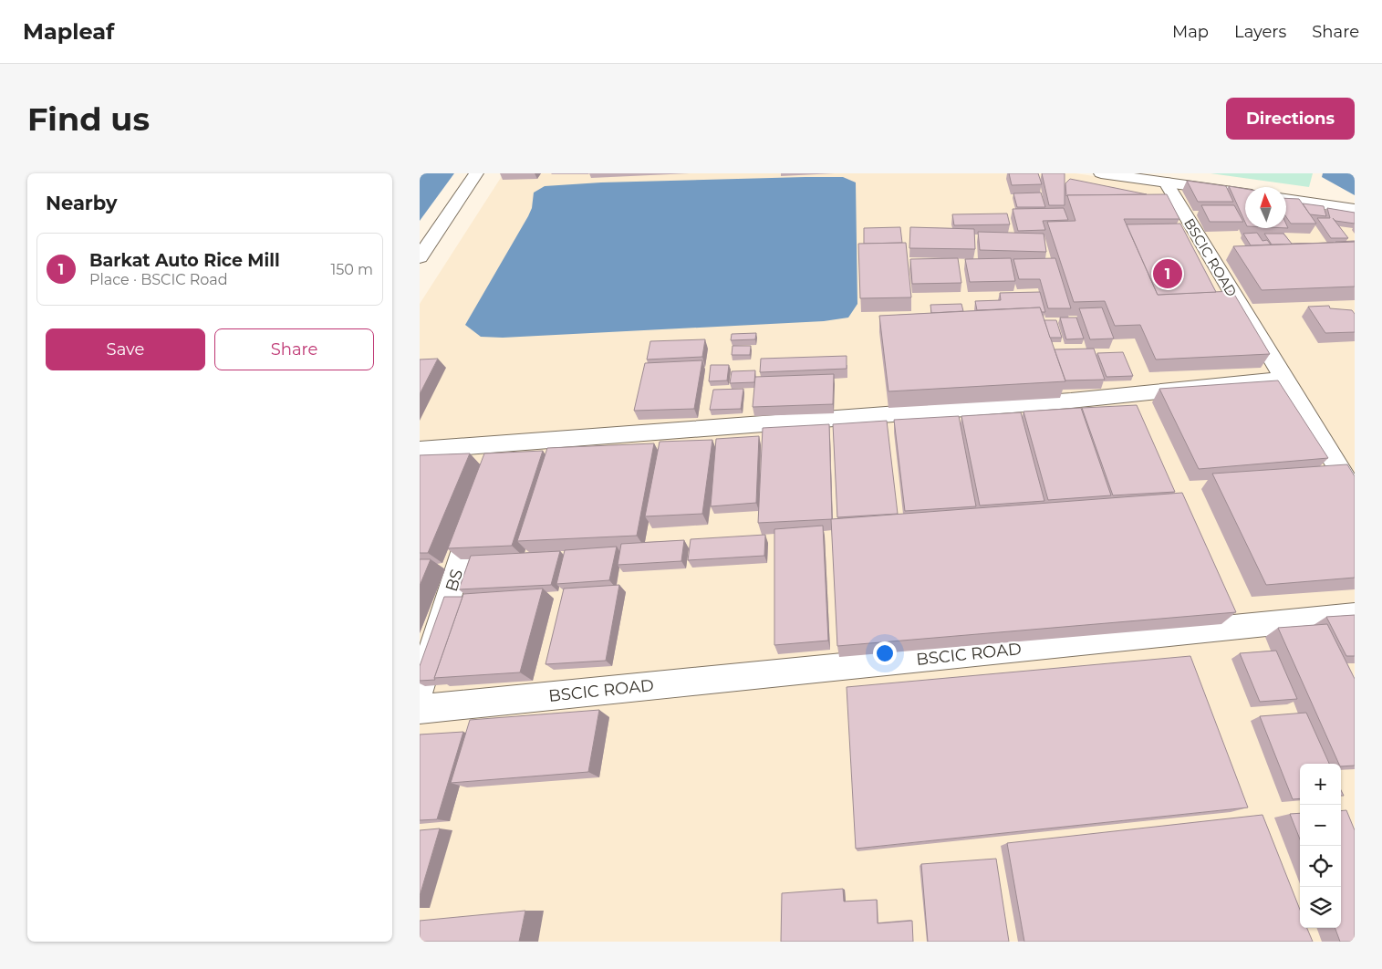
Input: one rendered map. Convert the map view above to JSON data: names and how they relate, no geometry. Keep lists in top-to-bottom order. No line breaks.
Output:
{"streets":{"street":["BSCIC ROAD","BS"]},"north":"top","page":{"header":"Mapleaf","nav":["Map","Layers","Share"],"buttons":["Directions",["Save","Share"]],"title":"Find us","heading":"Nearby","list":[{"mark":"1","name":"Barkat Auto Rice Mill","note":"Place · BSCIC Road","value":"150 m"}],"pins":"1","map_buttons":["+","−"]}}
